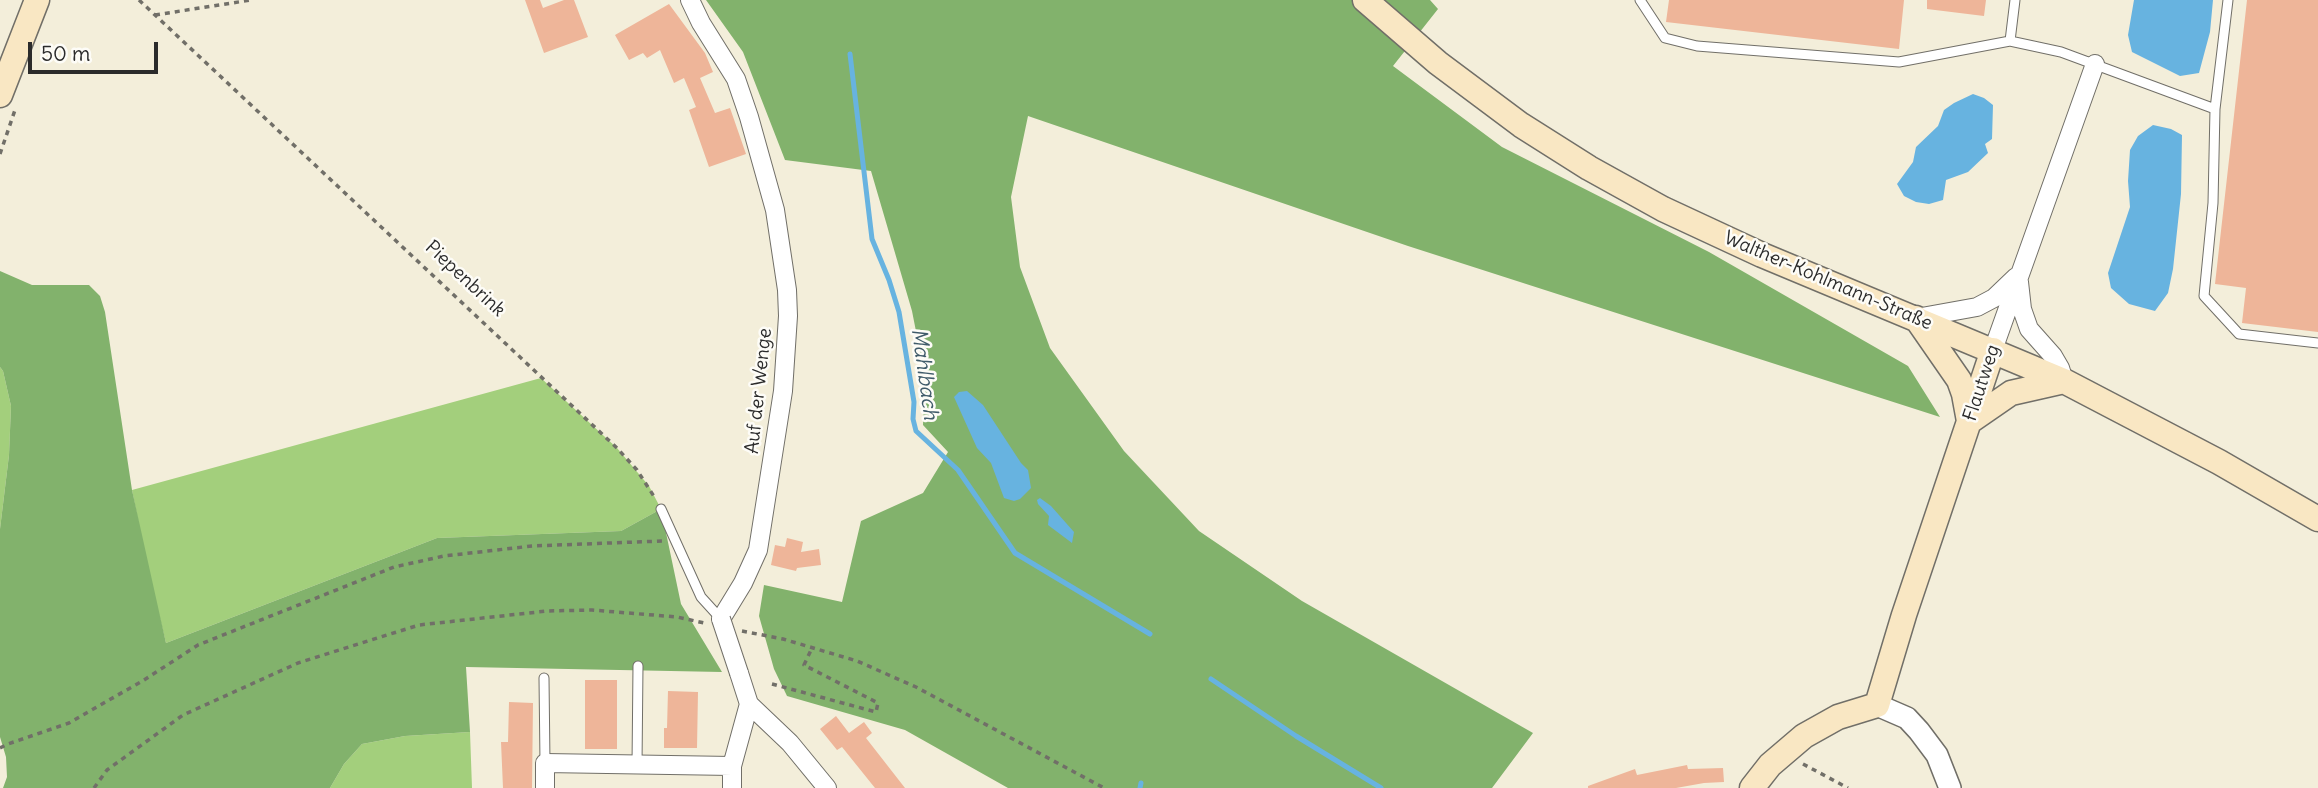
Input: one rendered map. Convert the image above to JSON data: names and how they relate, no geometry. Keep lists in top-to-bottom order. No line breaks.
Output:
{"streets":{"main road":["Walther-Kohlmann-Straße","Flautweg"],"street":["Auf der Wenge"],"path":["Piepenbrink"]},"crossings":[["Walther-Kohlmann-Straße","Flautweg"]],"water":["Mahlbach"],"scale_bar":"50 m"}
